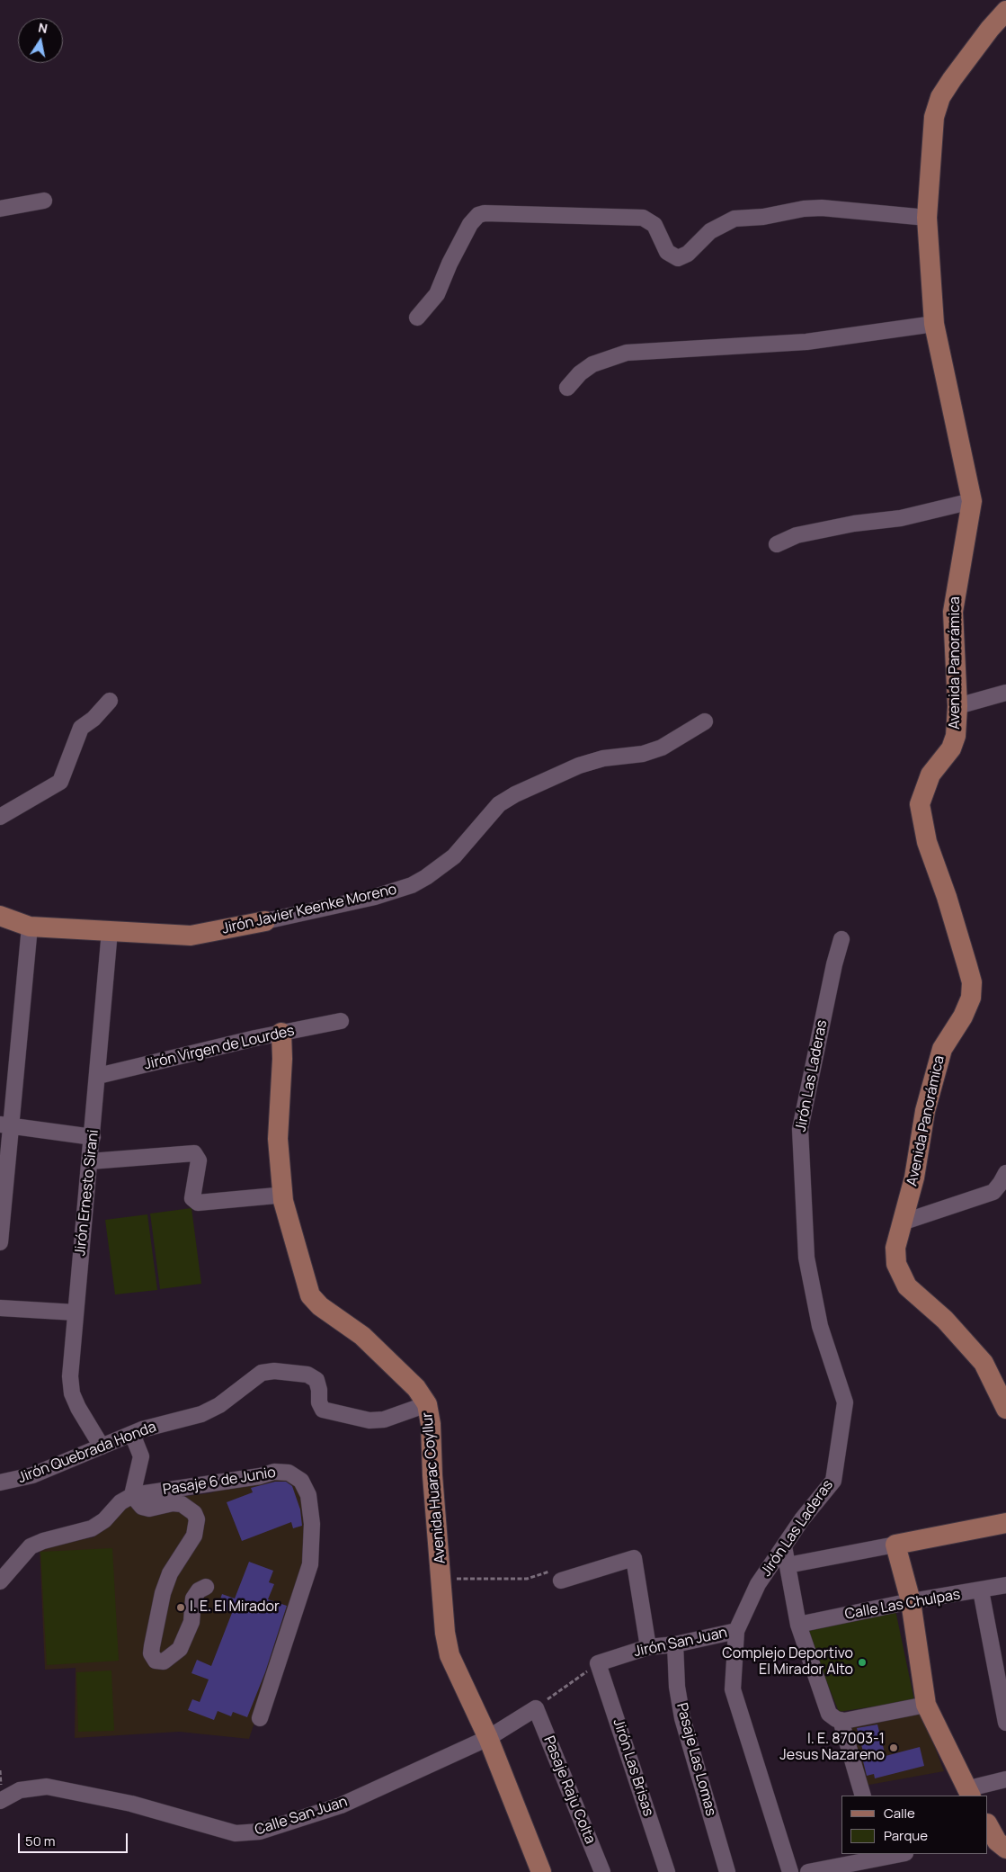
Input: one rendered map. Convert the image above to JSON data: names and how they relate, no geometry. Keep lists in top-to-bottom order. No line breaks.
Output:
{"streets":{"main road":["Avenida Panorámica","Jirón Javier Keenke Moreno","Avenida Huarac Coyllur"],"street":["Jirón Virgen de Lourdes","Jirón Las Laderas","Jirón Ernesto Sirani","Jirón Quebrada Honda","Pasaje 6 de Junio","Calle Las Chulpas","Jirón San Juan","Pasaje Las Lomas","Jirón Las Brisas","Pasaje Raju Colta","Calle San Juan"]},"crossings":[["Jirón Javier Keenke Moreno","Jirón Ernesto Sirani"],["Jirón Virgen de Lourdes","Jirón Ernesto Sirani"],["Jirón Virgen de Lourdes","Avenida Huarac Coyllur"],["Jirón Las Laderas","Jirón San Juan"],["Jirón Ernesto Sirani","Jirón Quebrada Honda"],["Jirón Quebrada Honda","Avenida Huarac Coyllur"],["Avenida Huarac Coyllur","Calle San Juan"],["Jirón San Juan","Pasaje Las Lomas"],["Jirón San Juan","Jirón Las Brisas"],["Pasaje Raju Colta","Calle San Juan"]],"places":["I. E. El Mirador","Complejo Deportivo El Mirador Alto","I. E. 87003-1 Jesus Nazareno"],"legend":["Calle","Parque"],"scale_bar":"50 m","north":"top"}
